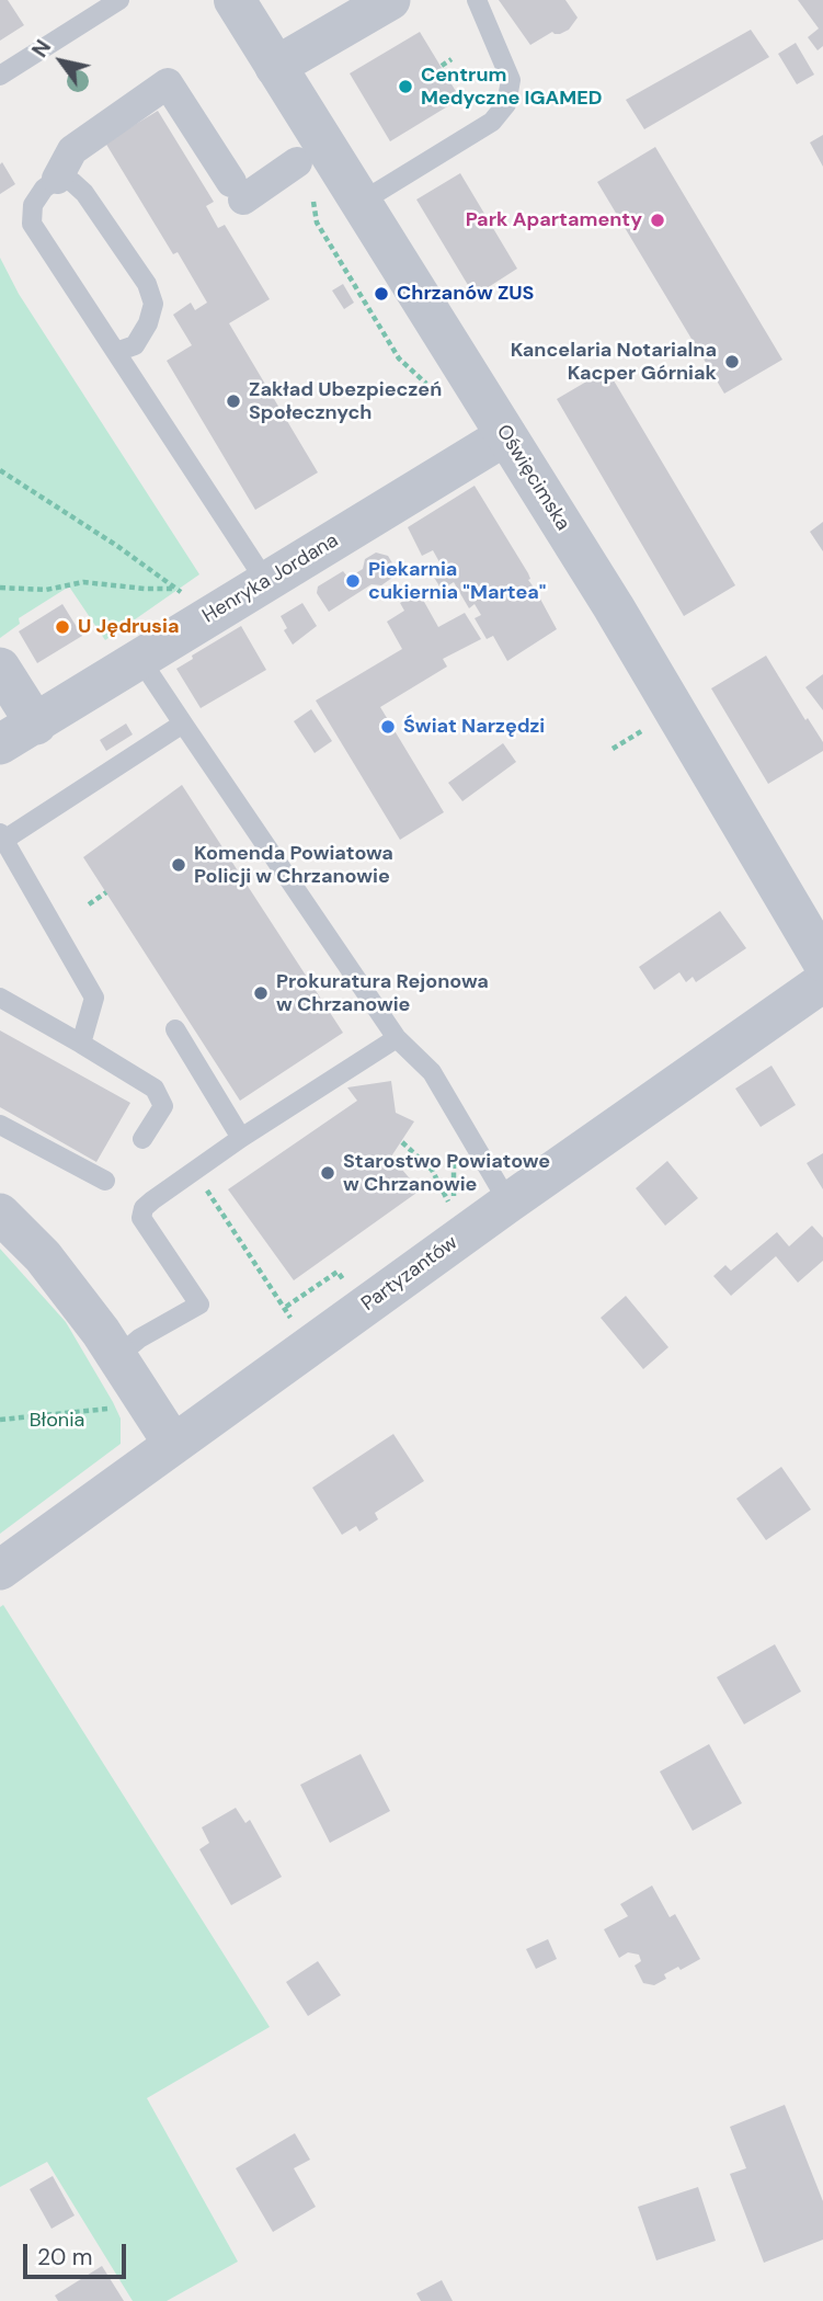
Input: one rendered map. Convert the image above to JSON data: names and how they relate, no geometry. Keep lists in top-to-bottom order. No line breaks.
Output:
{"streets":{"street":["Oświęcimska","Henryka Jordana","Partyzantów"]},"crossings":[["Oświęcimska","Henryka Jordana"]],"parks":["Błonia"],"places":["Centrum Medyczne IGAMED","Park Apartamenty","Chrzanów ZUS","Kancelaria Notarialna Kacper Górniak","Zakład Ubezpieczeń Społecznych","Piekarnia cukiernia \"Martea\"","U Jędrusia","Świat Narzędzi","Komenda Powiatowa Policji w Chrzanowie","Prokuratura Rejonowa w Chrzanowie","Starostwo Powiatowe w Chrzanowie"],"scale_bar":"20 m","north":"top left"}
